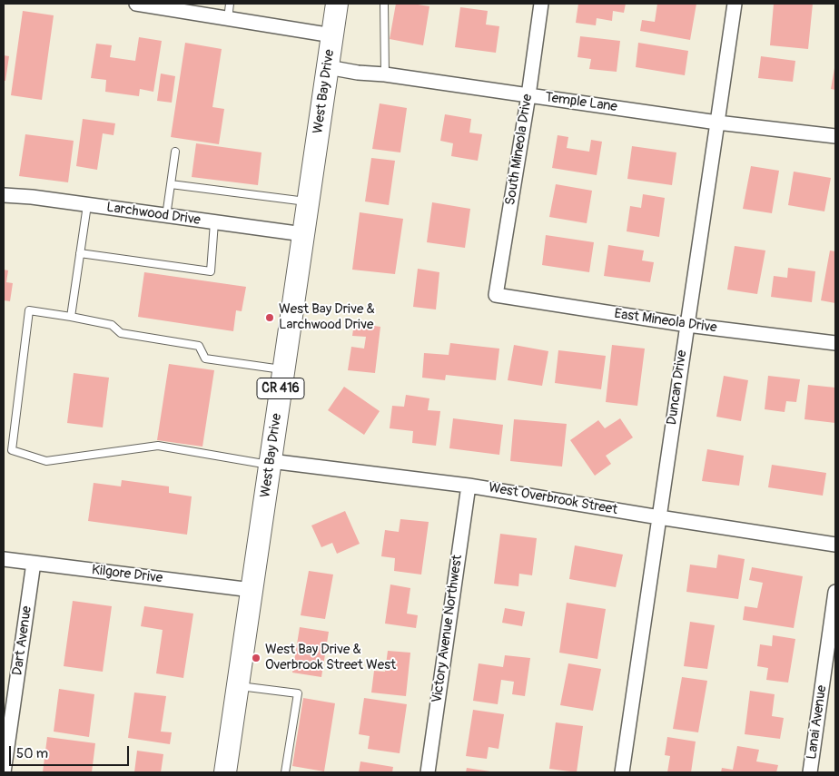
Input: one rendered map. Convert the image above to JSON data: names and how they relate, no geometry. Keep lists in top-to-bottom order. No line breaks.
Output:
{"streets":{"main road":["West Bay Drive","CR 416"],"street":["Temple Lane","South Mineola Drive","Larchwood Drive","East Mineola Drive","Duncan Drive","West Overbrook Street","Kilgore Drive","Victory Avenue Northwest","Dart Avenue","Lanai Avenue"]},"crossings":[["West Bay Drive","Temple Lane"],["West Bay Drive","Larchwood Drive"],["West Bay Drive","West Overbrook Street"],["West Bay Drive","Kilgore Drive"],["Temple Lane","South Mineola Drive"],["Temple Lane","Duncan Drive"],["South Mineola Drive","East Mineola Drive"],["East Mineola Drive","Duncan Drive"],["Duncan Drive","West Overbrook Street"],["West Overbrook Street","Victory Avenue Northwest"],["Kilgore Drive","Dart Avenue"]],"places":["West Bay Drive & Larchwood Drive","West Bay Drive & Overbrook Street West"],"scale_bar":"50 m"}
